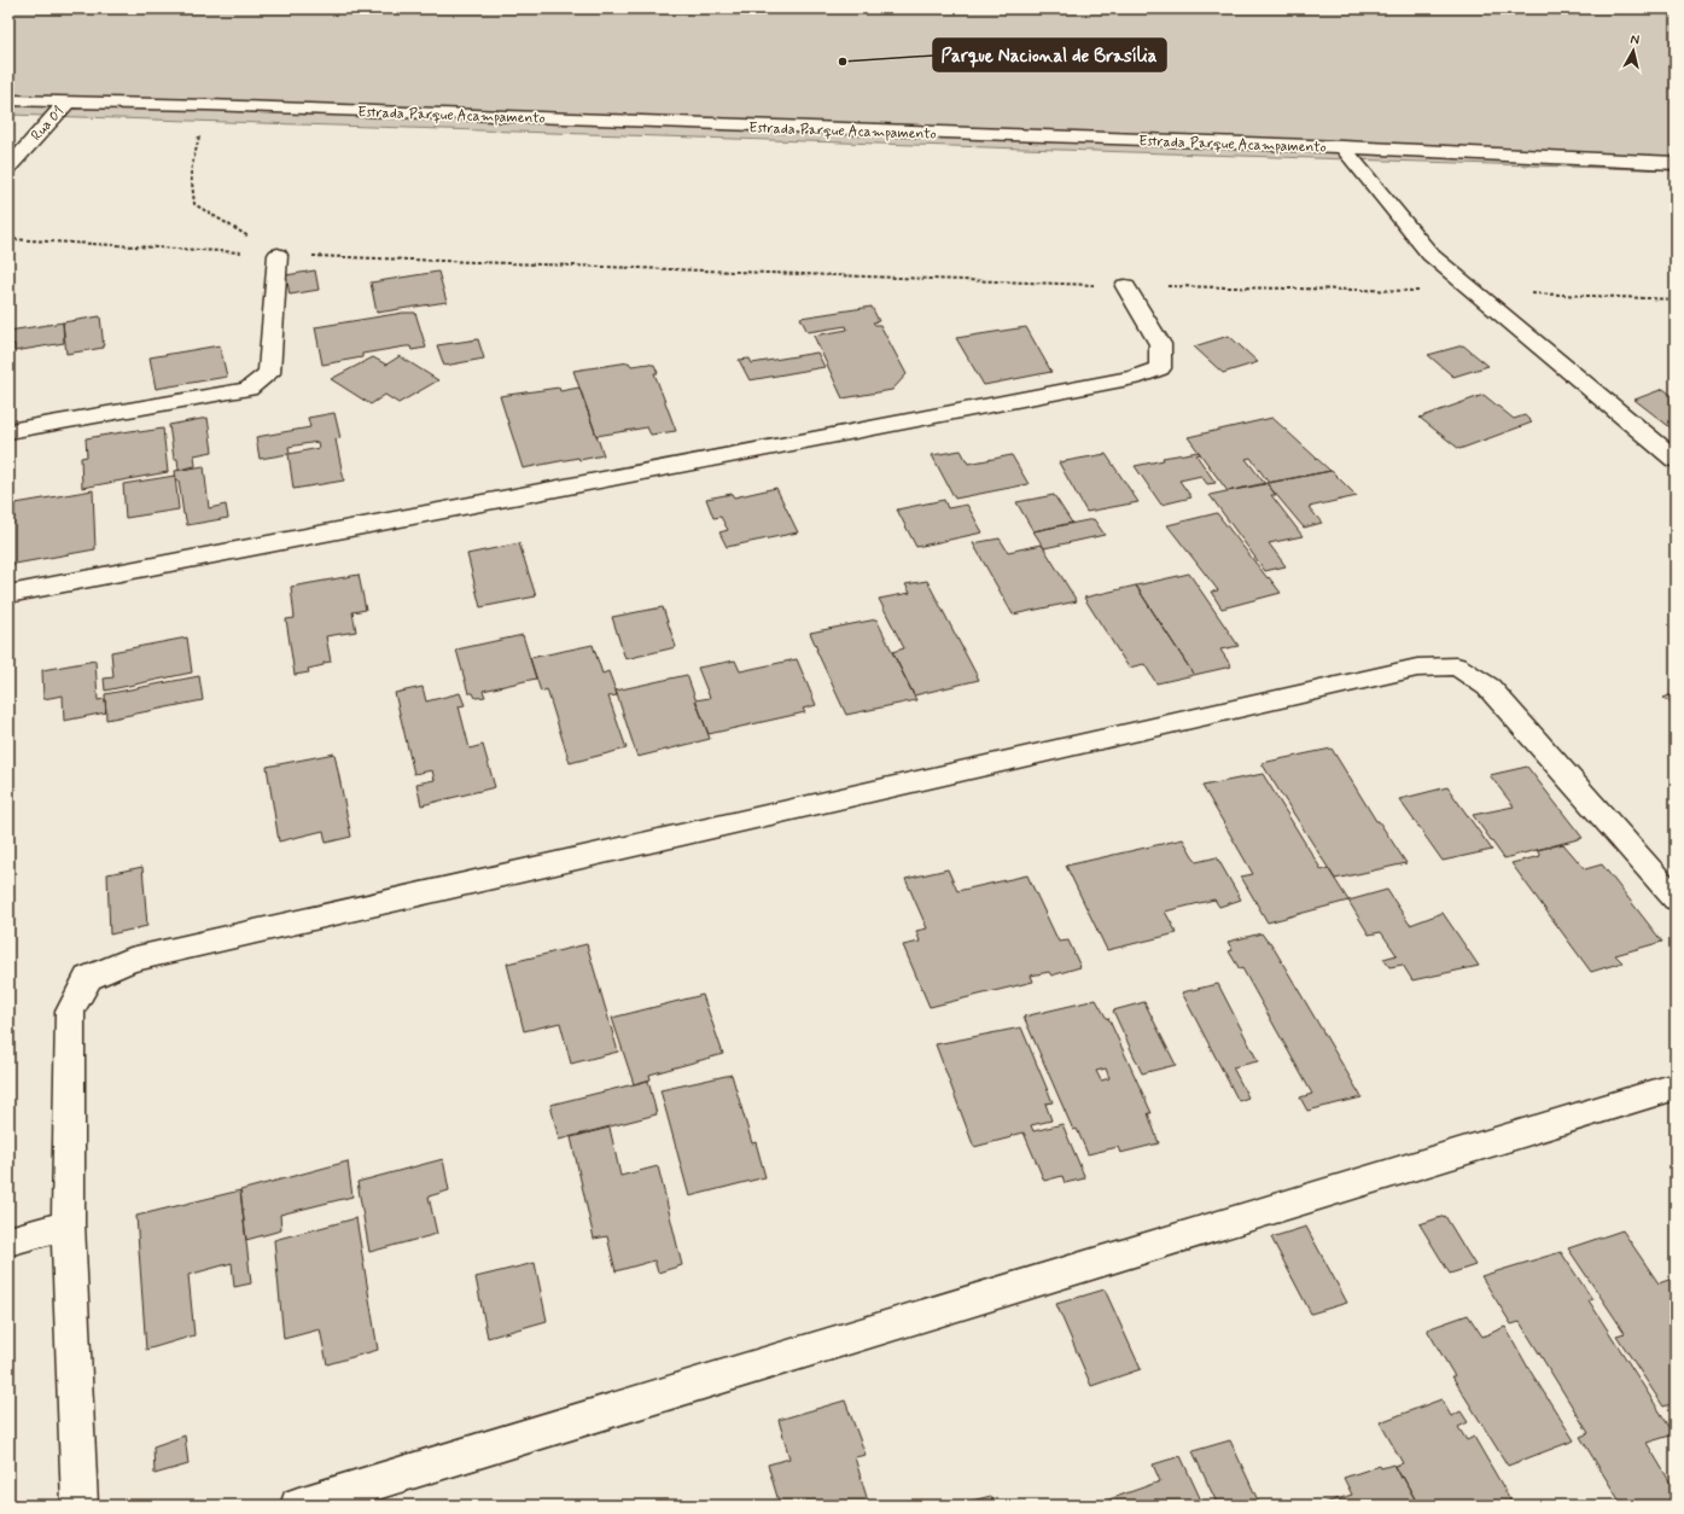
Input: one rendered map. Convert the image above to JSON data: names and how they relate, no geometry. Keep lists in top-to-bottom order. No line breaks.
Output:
{"streets":{"street":["Estrada Parque Acampamento","Rua 01"]},"crossings":[["Estrada Parque Acampamento","Rua 01"]],"places":["Parque Nacional de Brasília"],"north":"top"}
